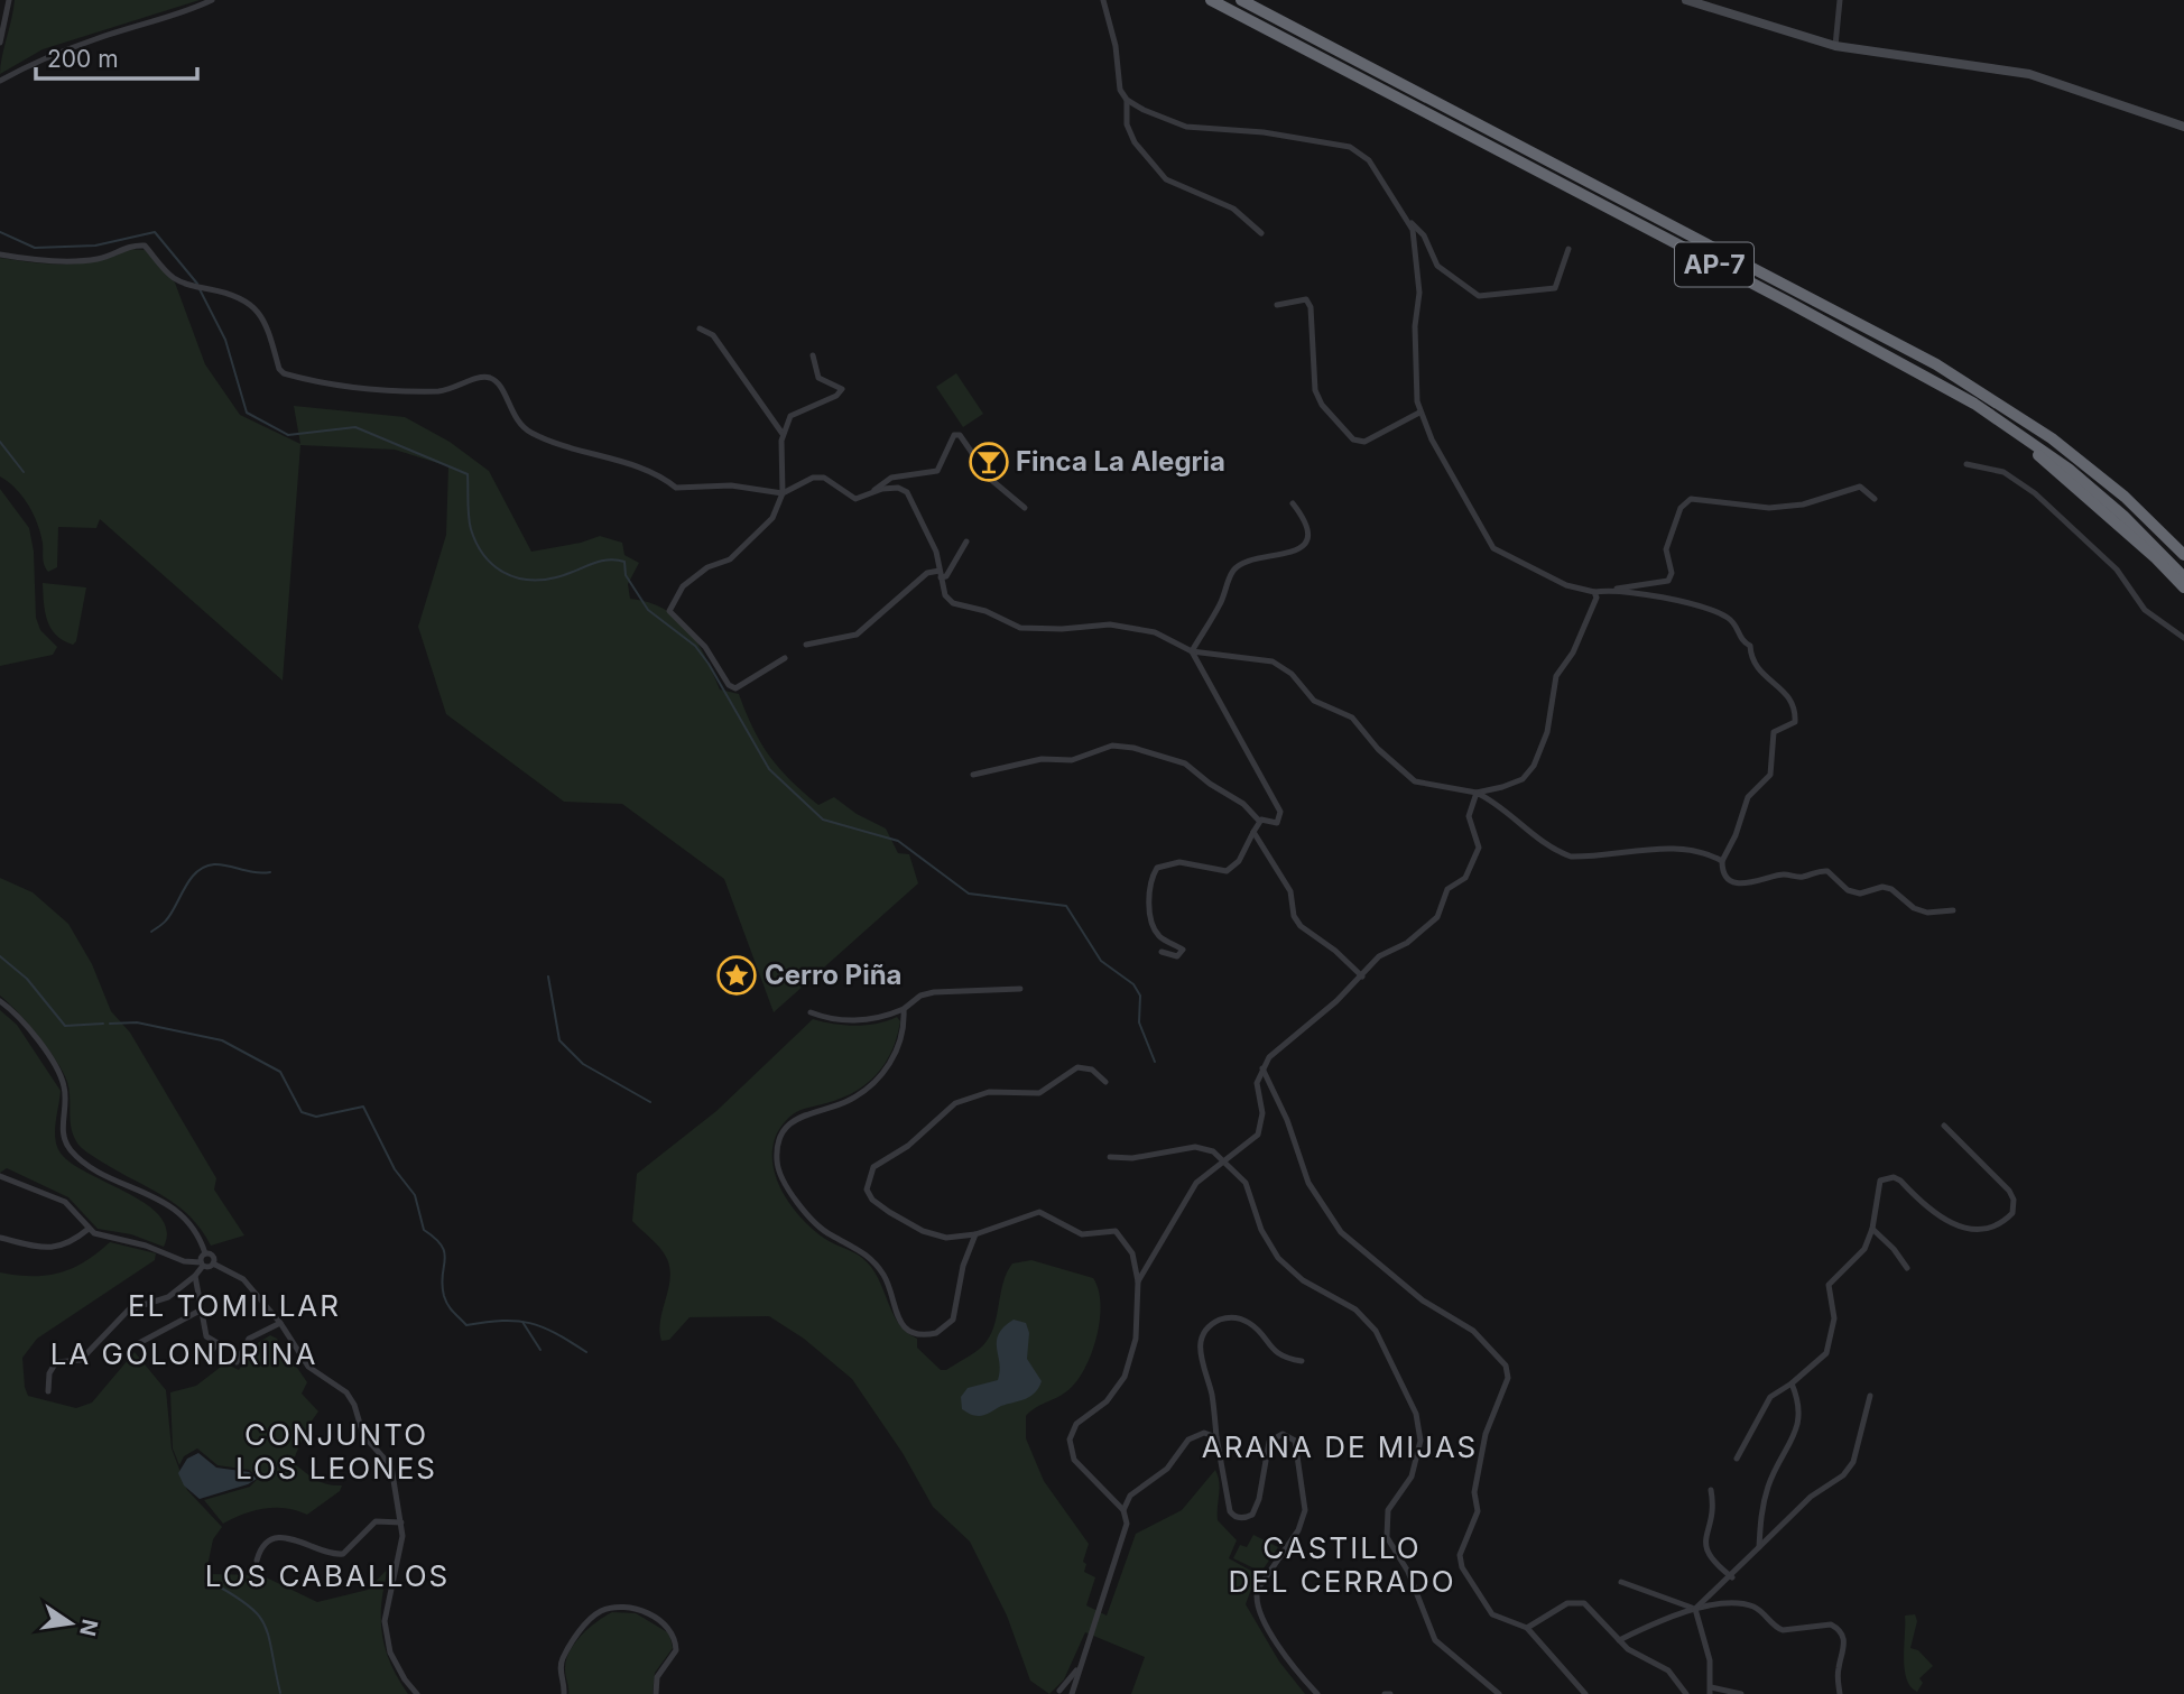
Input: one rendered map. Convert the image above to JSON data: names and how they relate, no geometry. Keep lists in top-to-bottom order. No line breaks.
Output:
{"streets":{"highway":["AP-7"]},"districts":["EL TOMILLAR","LA GOLONDRINA","CONJUNTO LOS LEONES","ARANA DE MIJAS","CASTILLO DEL CERRADO","LOS CABALLOS"],"places":{"bar":["Finca La Alegria"],"place":["Cerro Piña"]},"scale_bar":"200 m","north":"right"}
